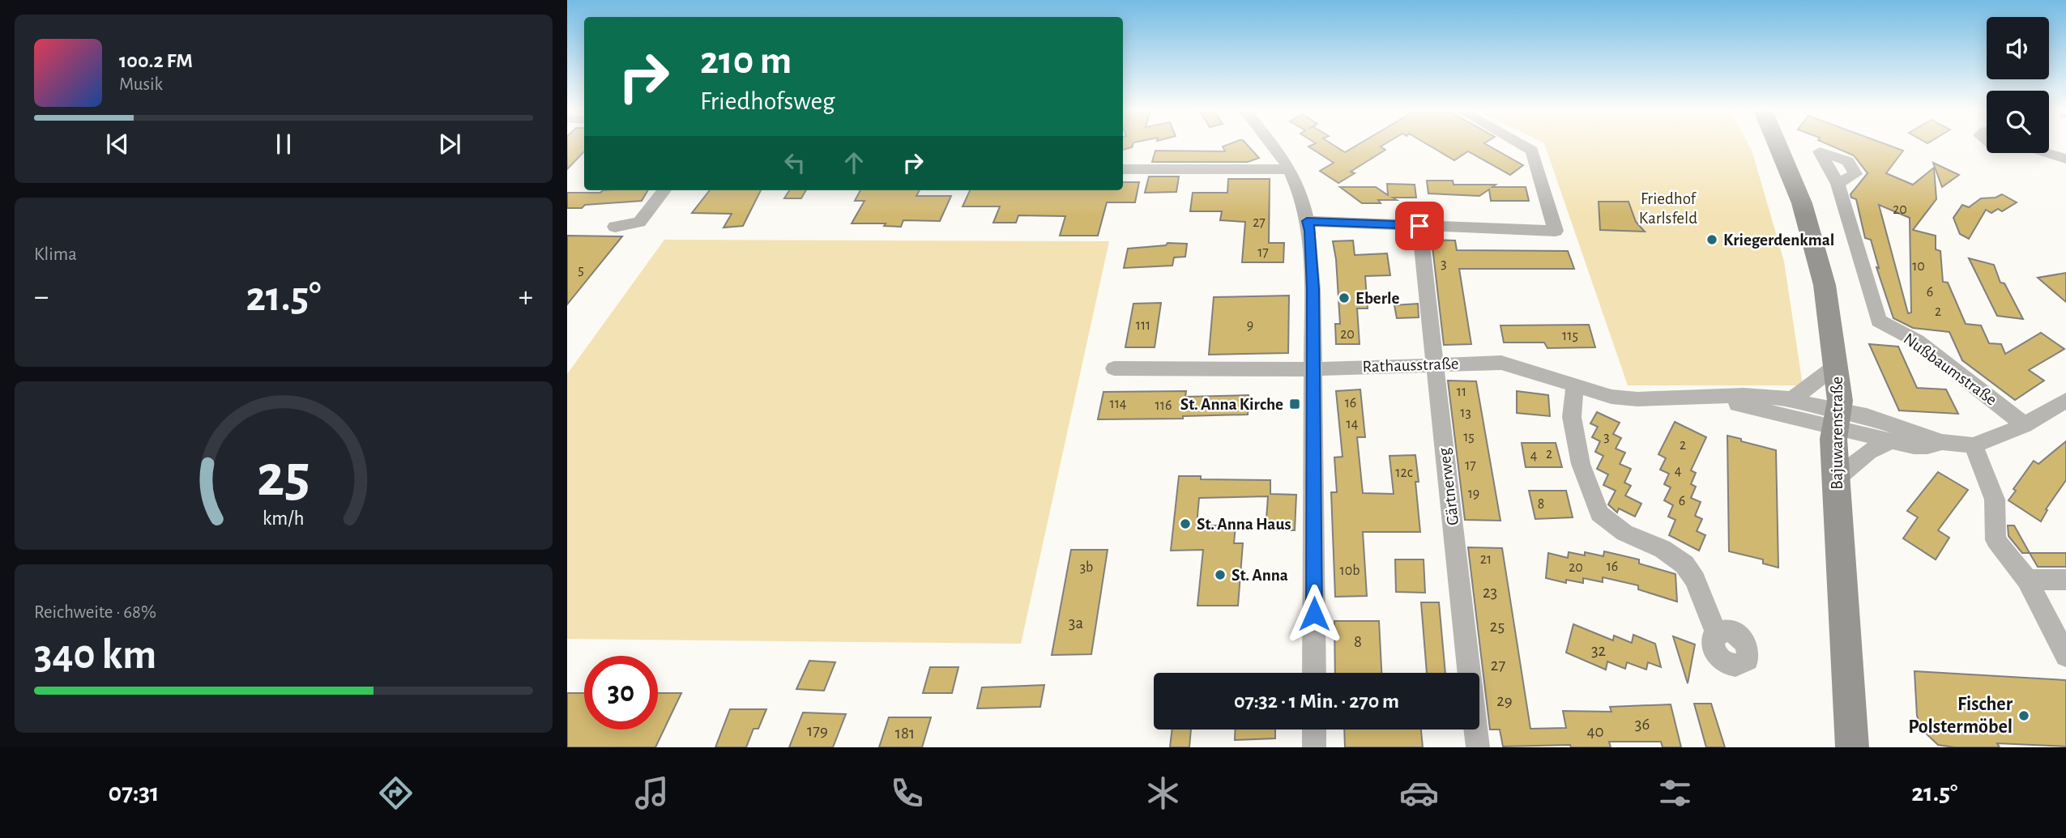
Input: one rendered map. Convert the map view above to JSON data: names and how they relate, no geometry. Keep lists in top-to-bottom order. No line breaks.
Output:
{"streets":{"main road":["Bajuwarenstraße"],"street":["Rathausstraße","Nußbaumstraße","Gärtnerweg"]},"crossings":[["Rathausstraße","Bajuwarenstraße"],["Rathausstraße","Gärtnerweg"]],"parks":["Friedhof Karlsfeld"],"places":{"other":["Kriegerdenkmal","Eberle","St. Anna Haus","St. Anna","Fischer Polstermöbel"],"transit":["St. Anna Kirche"]},"house_numbers":["20","27","17","3","10","5","6","2","111","9","20","115","11","16","114","116","13","14","15","3","2","2","4","17","4","12c","19","6","8","21","16","3b","20","10b","23","3a","25","8","32","27","29","36","179","40","181"],"page":{"turn":["210 m","Friedhofsweg"],"song":["100.2 FM","Musik"],"tile":["Klima",["Reichweite · 68%","340 km"]],"heat":["−","21.5°","+"],"limit":"30","trip":"07:32 · 1 Min. · 270 m","tabs":["07:31","21.5°"],"gauge":["25","km/h"]}}
